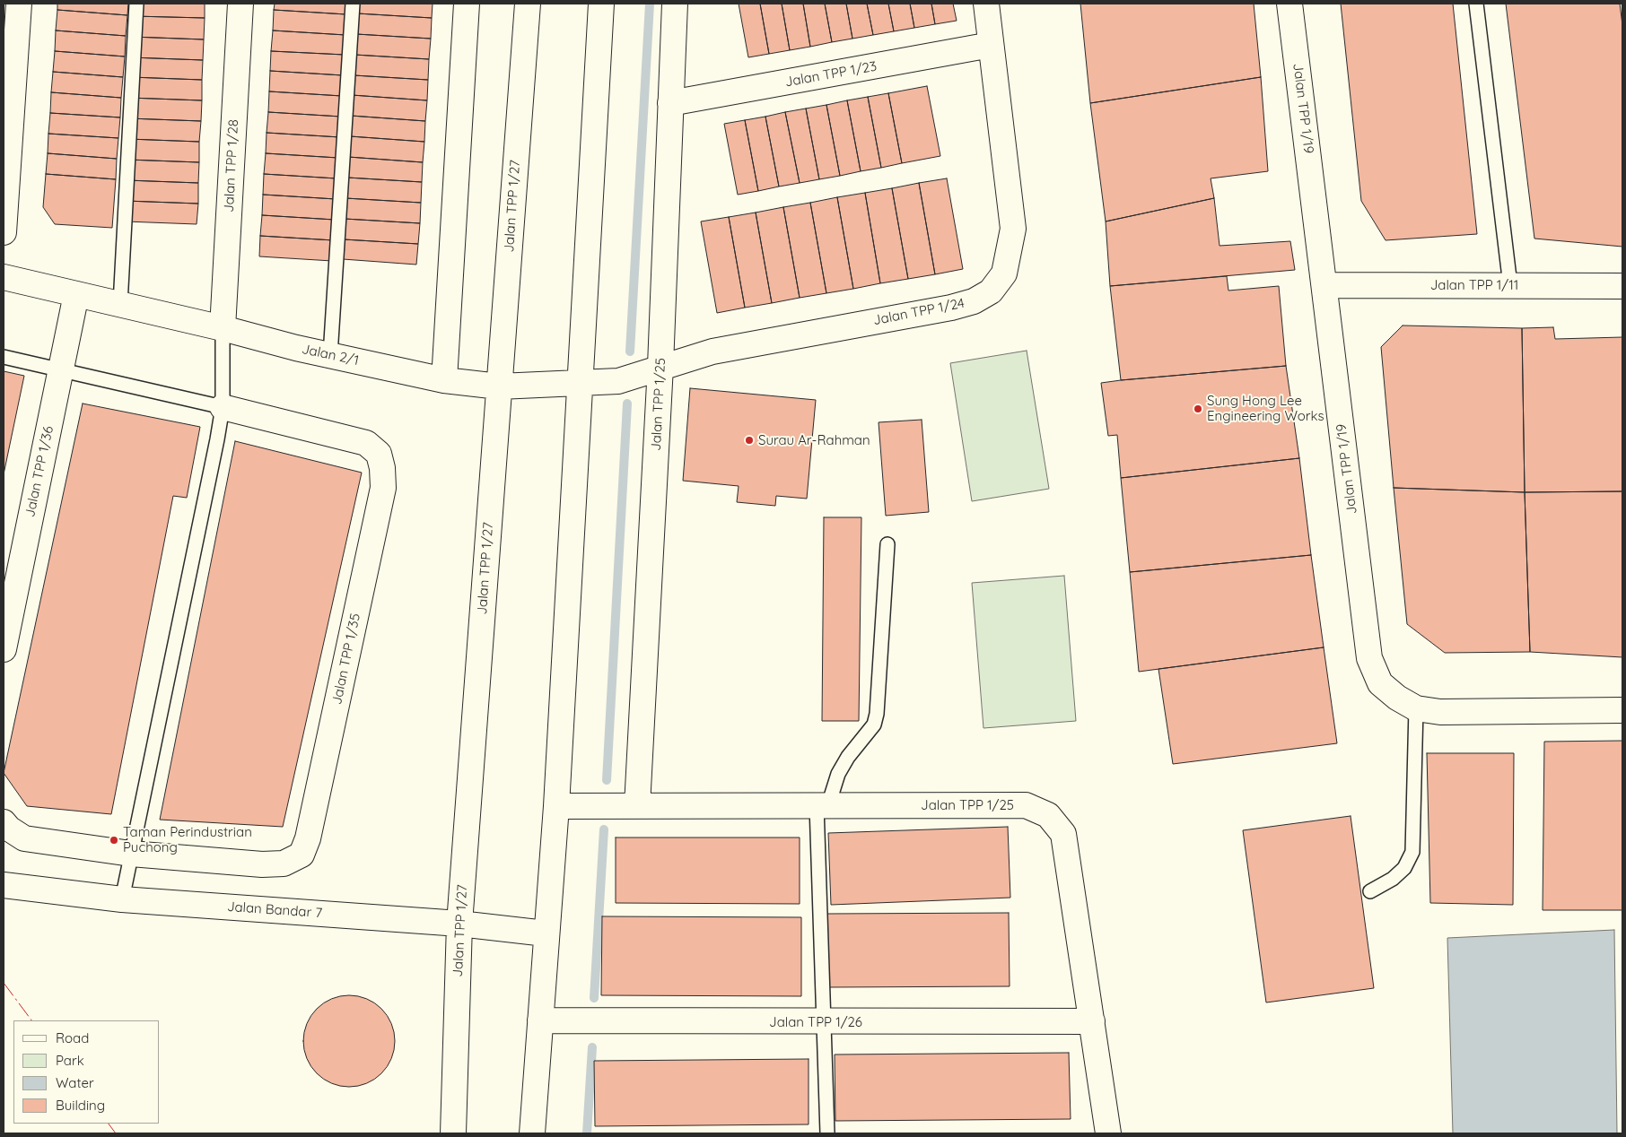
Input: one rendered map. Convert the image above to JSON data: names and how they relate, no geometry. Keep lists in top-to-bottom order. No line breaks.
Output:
{"streets":{"street":["Jalan TPP 1/23","Jalan TPP 1/19","Jalan TPP 1/28","Jalan TPP 1/27","Jalan TPP 1/11","Jalan TPP 1/24","Jalan 2/1","Jalan TPP 1/25","Jalan TPP 1/36","Jalan TPP 1/35","Jalan Bandar 7","Jalan TPP 1/26"]},"crossings":[["Jalan TPP 1/23","Jalan TPP 1/24"],["Jalan TPP 1/23","Jalan TPP 1/25"],["Jalan TPP 1/19","Jalan TPP 1/11"],["Jalan TPP 1/28","Jalan 2/1"],["Jalan TPP 1/27","Jalan 2/1"],["Jalan TPP 1/27","Jalan Bandar 7"],["Jalan TPP 1/24","Jalan 2/1"],["Jalan TPP 1/24","Jalan TPP 1/25"],["Jalan 2/1","Jalan TPP 1/25"],["Jalan 2/1","Jalan TPP 1/36"],["Jalan TPP 1/25","Jalan TPP 1/26"]],"places":["Sung Hong Lee Engineering Works","Surau Ar-Rahman","Taman Perindustrian Puchong"],"legend":["Road","Park","Water","Building"]}
